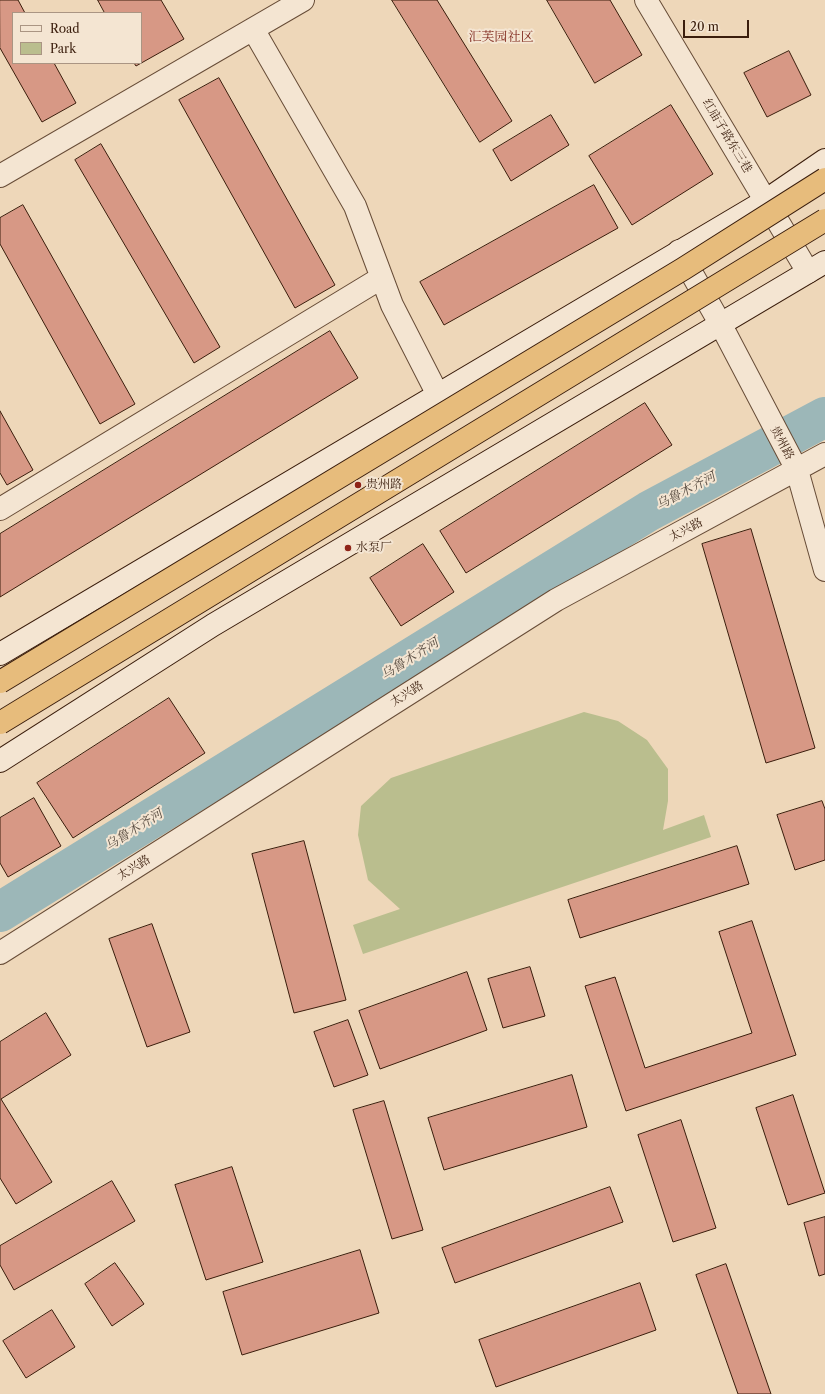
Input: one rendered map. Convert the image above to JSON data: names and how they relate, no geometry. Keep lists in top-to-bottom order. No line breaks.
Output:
{"streets":{"street":["红庙子路东三巷","贵州路","太兴路"]},"crossings":[["贵州路","太兴路"]],"districts":["汇芙园社区"],"water":["乌鲁木齐河"],"places":["贵州路","水泵厂"],"legend":["Road","Park"],"scale_bar":"20 m"}
